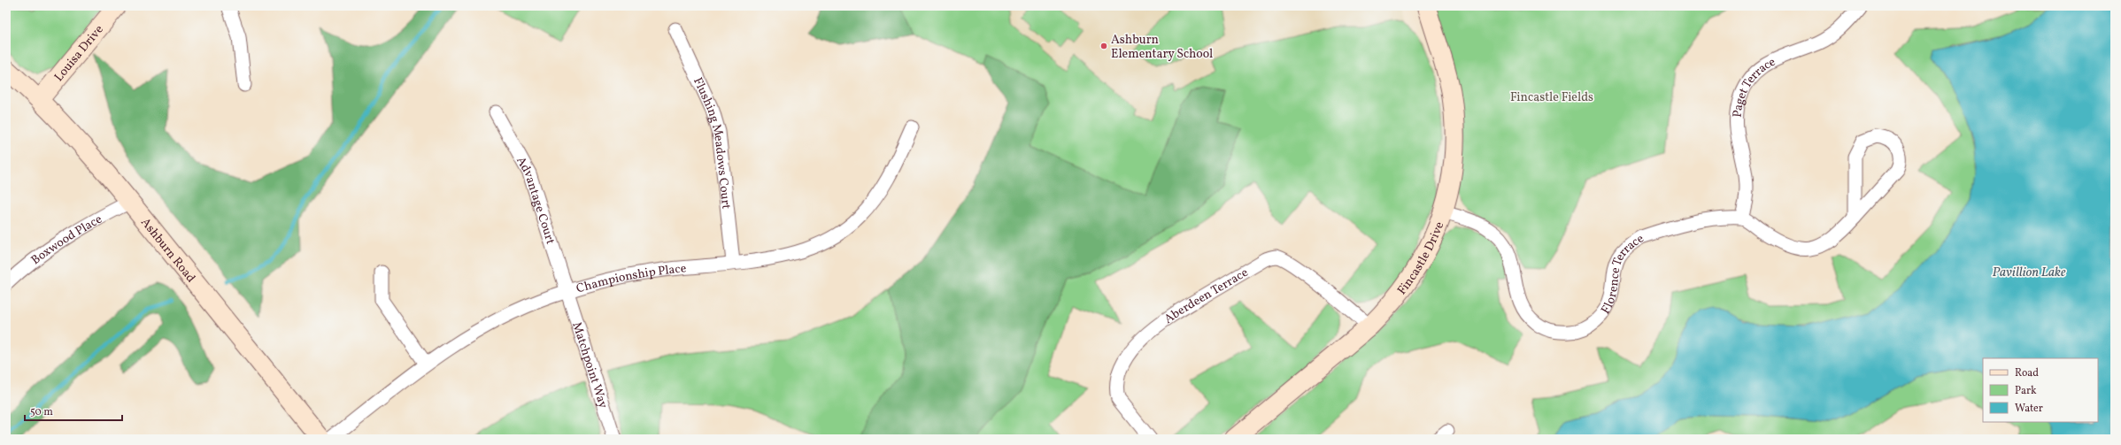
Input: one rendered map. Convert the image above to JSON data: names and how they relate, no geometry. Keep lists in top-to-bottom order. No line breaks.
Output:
{"streets":{"street":["Louisa Drive","Paget Terrace","Flushing Meadows Court","Advantage Court","Boxwood Place","Ashburn Road","Fincastle Drive","Florence Terrace","Championship Place","Aberdeen Terrace","Matchpoint Way"]},"crossings":[["Louisa Drive","Ashburn Road"],["Paget Terrace","Florence Terrace"],["Flushing Meadows Court","Championship Place"],["Advantage Court","Championship Place"],["Advantage Court","Matchpoint Way"],["Boxwood Place","Ashburn Road"],["Fincastle Drive","Florence Terrace"],["Fincastle Drive","Aberdeen Terrace"],["Championship Place","Matchpoint Way"]],"water":["Pavillion Lake"],"parks":["Fincastle Fields"],"places":["Ashburn Elementary School"],"legend":["Road","Park","Water"],"scale_bar":"50 m"}
